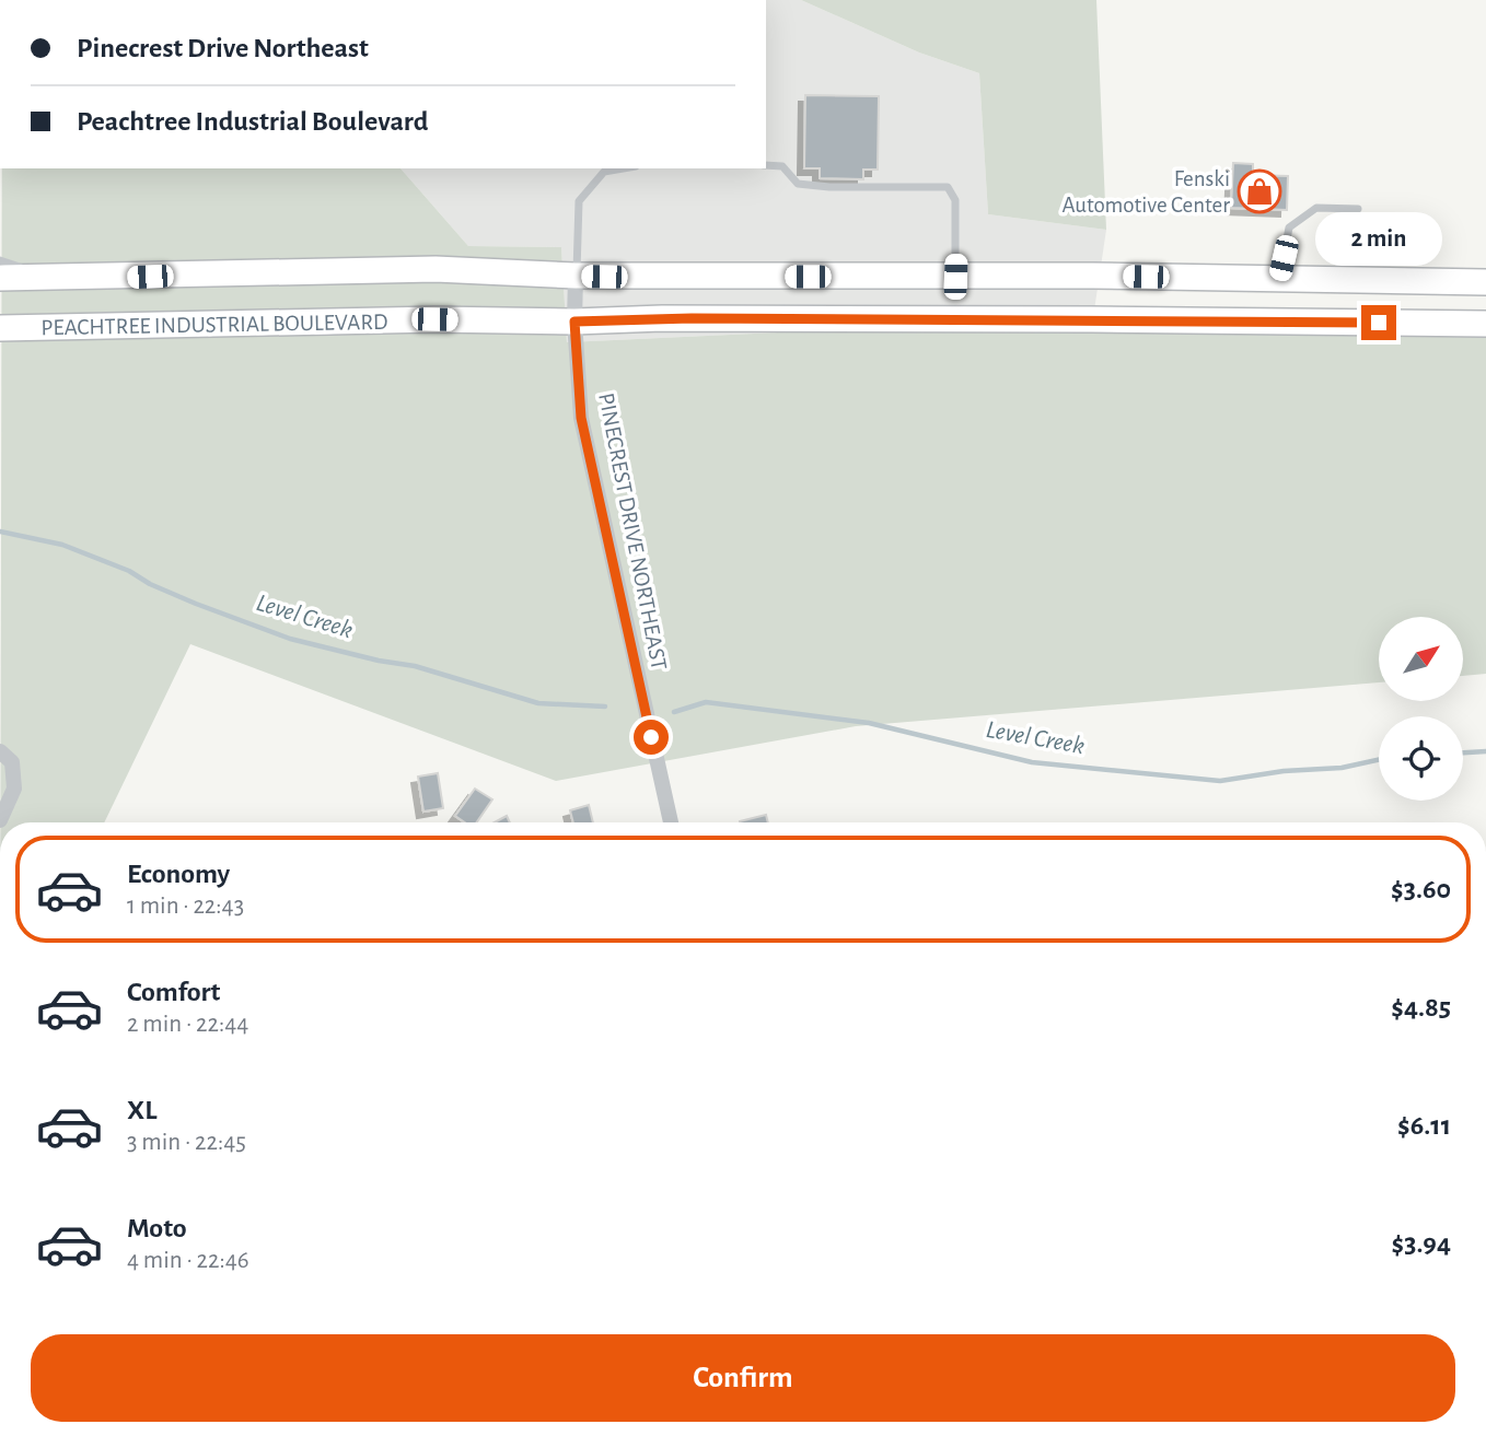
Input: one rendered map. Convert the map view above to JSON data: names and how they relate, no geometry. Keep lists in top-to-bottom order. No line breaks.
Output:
{"streets":{"highway":["PEACHTREE INDUSTRIAL BOULEVARD"],"street":["PINECREST DRIVE NORTHEAST"]},"crossings":[["PEACHTREE INDUSTRIAL BOULEVARD","PINECREST DRIVE NORTHEAST"]],"water":["Level Creek"],"places":{"shop":["Fenski Automotive Center"]},"north":"top right","page":{"banner":["Pinecrest Drive Northeast","Peachtree Industrial Boulevard"],"bubble":"2 min","list":[{"name":"Economy","note":"1 min · 22:43","value":"$3.60"},{"name":"Comfort","note":"2 min · 22:44","value":"$4.85"},{"name":"XL","note":"3 min · 22:45","value":"$6.11"},{"name":"Moto","note":"4 min · 22:46","value":"$3.94"}],"buttons":"Confirm"}}
